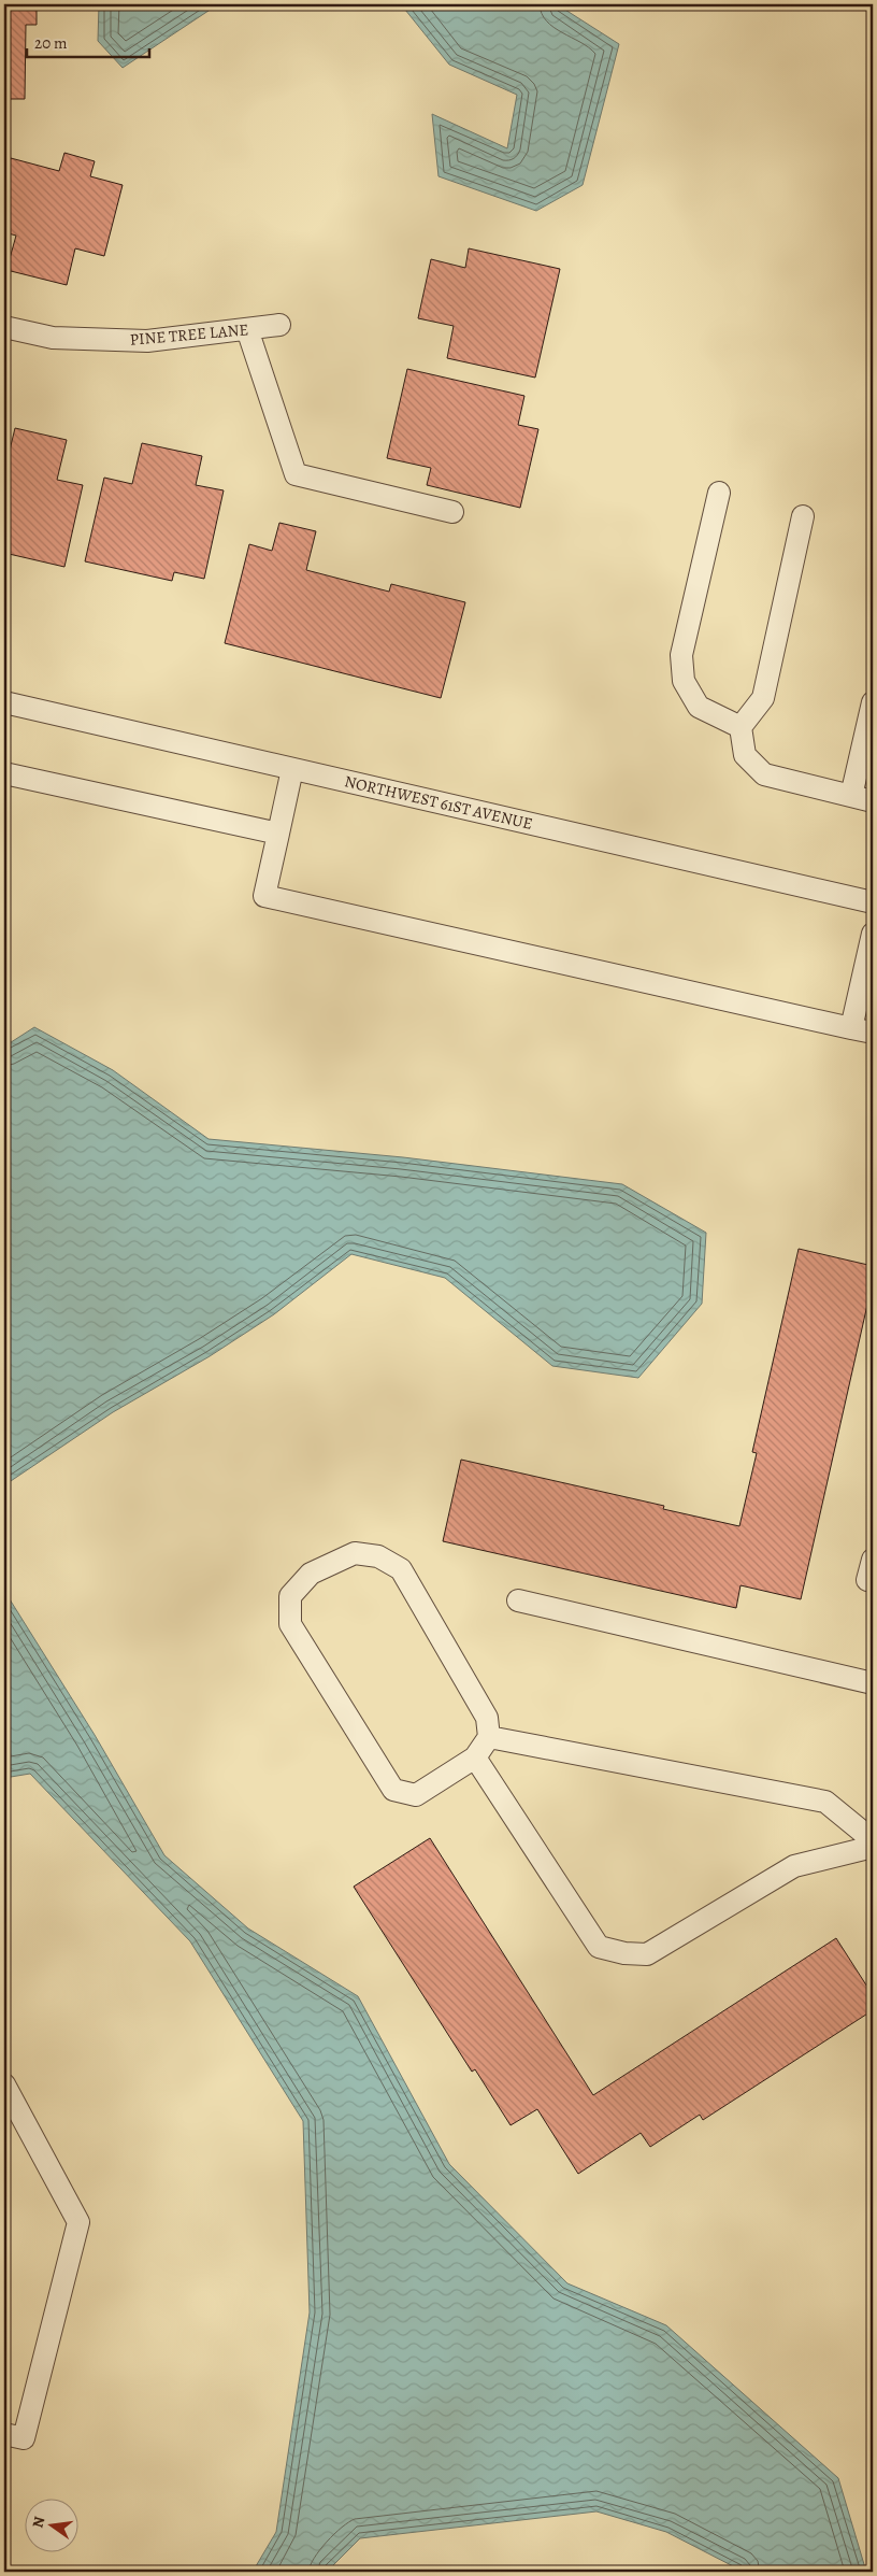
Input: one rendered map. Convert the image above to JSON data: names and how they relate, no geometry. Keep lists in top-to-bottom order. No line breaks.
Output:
{"streets":{"lane":["PINE TREE LANE","NORTHWEST 61ST AVENUE"]},"scale_bar":"20 m","north":"left"}
